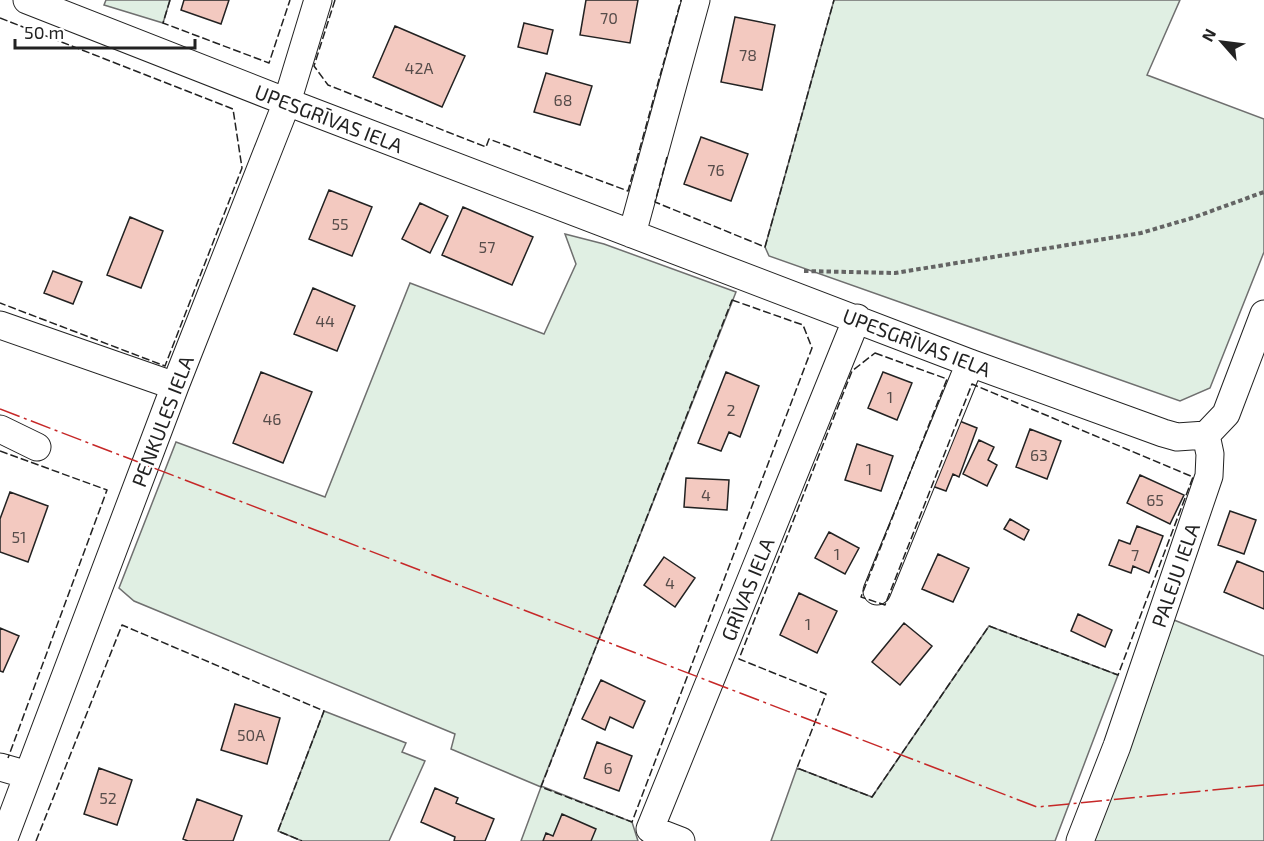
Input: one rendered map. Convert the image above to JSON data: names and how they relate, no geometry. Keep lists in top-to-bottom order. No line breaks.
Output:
{"streets":{"street":["UPESGRĪVAS IELA","PENKULES IELA","PALEJU IELA","GRĪVAS IELA"]},"crossings":[["UPESGRĪVAS IELA","PENKULES IELA"],["UPESGRĪVAS IELA","PALEJU IELA"],["UPESGRĪVAS IELA","GRĪVAS IELA"]],"house_numbers":["70","78","42A","68","76","55","57","44","1","2","46","63","1","4","65","51","1","7","4","1","50A","6","52"],"scale_bar":"50 m","north":"top left"}
